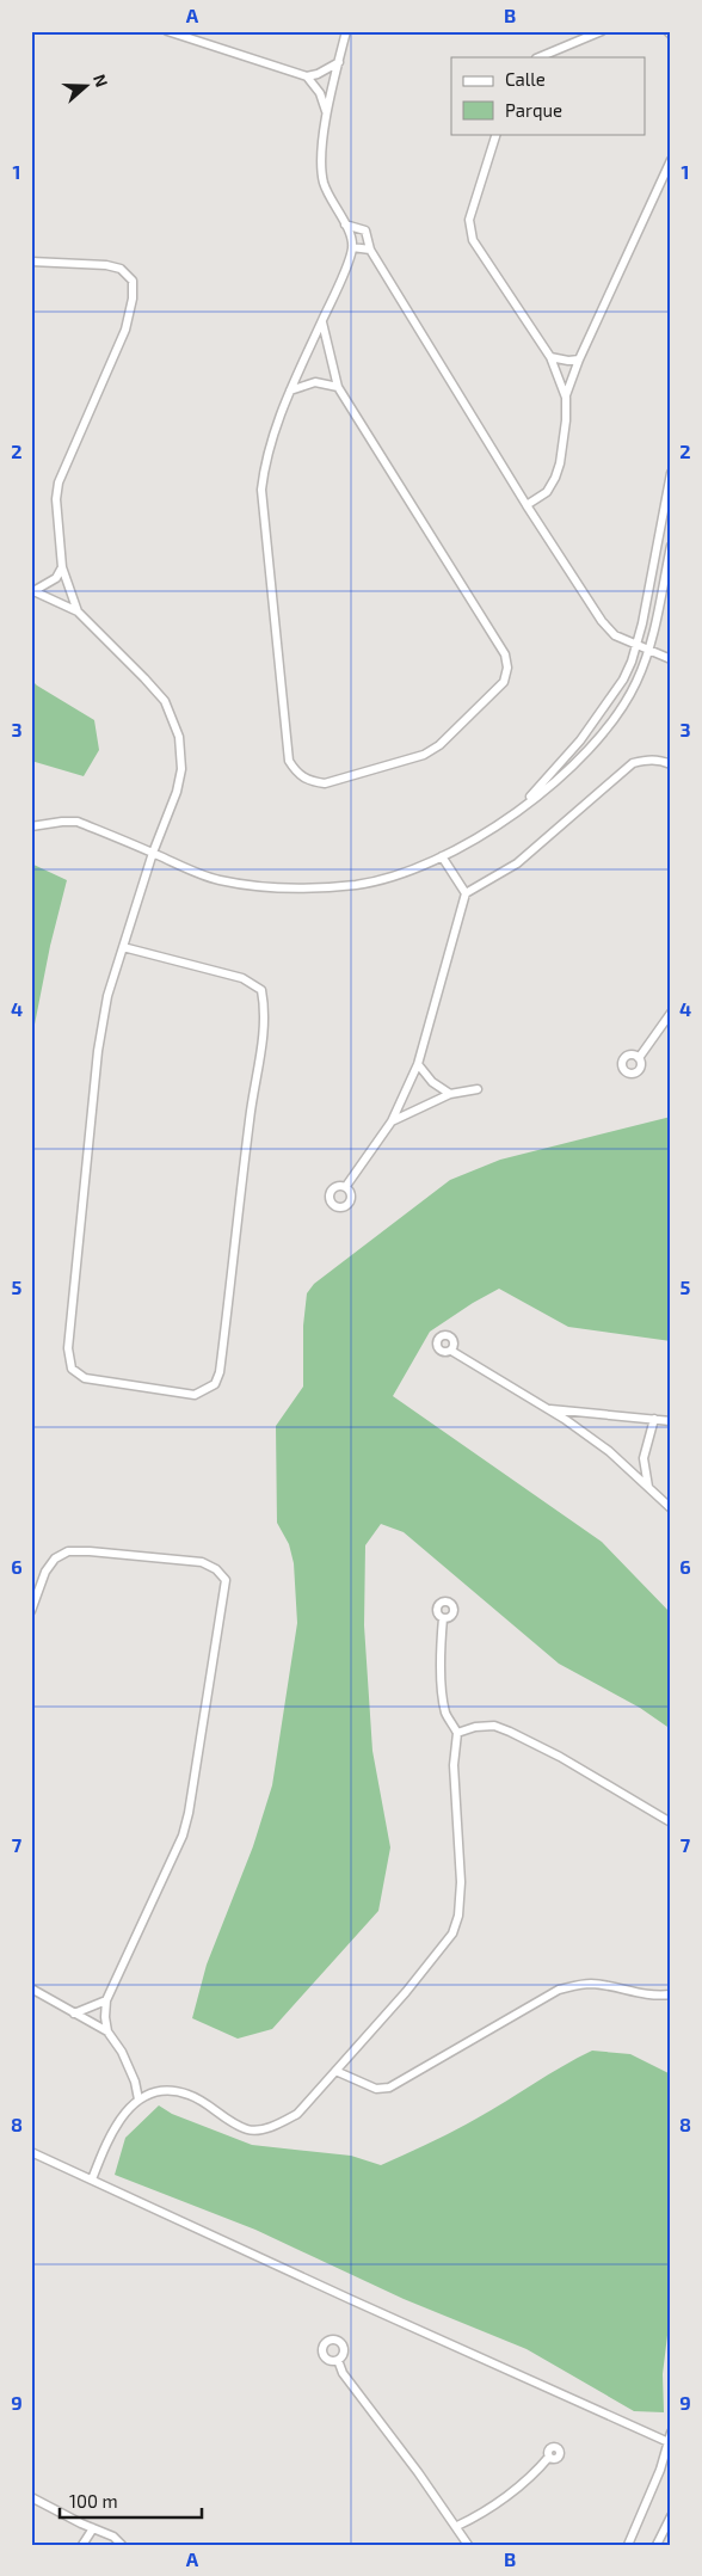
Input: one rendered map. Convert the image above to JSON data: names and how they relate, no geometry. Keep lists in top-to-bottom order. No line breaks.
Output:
{"legend":["Calle","Parque"],"scale_bar":"100 m","north":"right","grid":{"columns":["A","B"],"rows":["1","2","3","4","5","6","7","8","9"]}}
